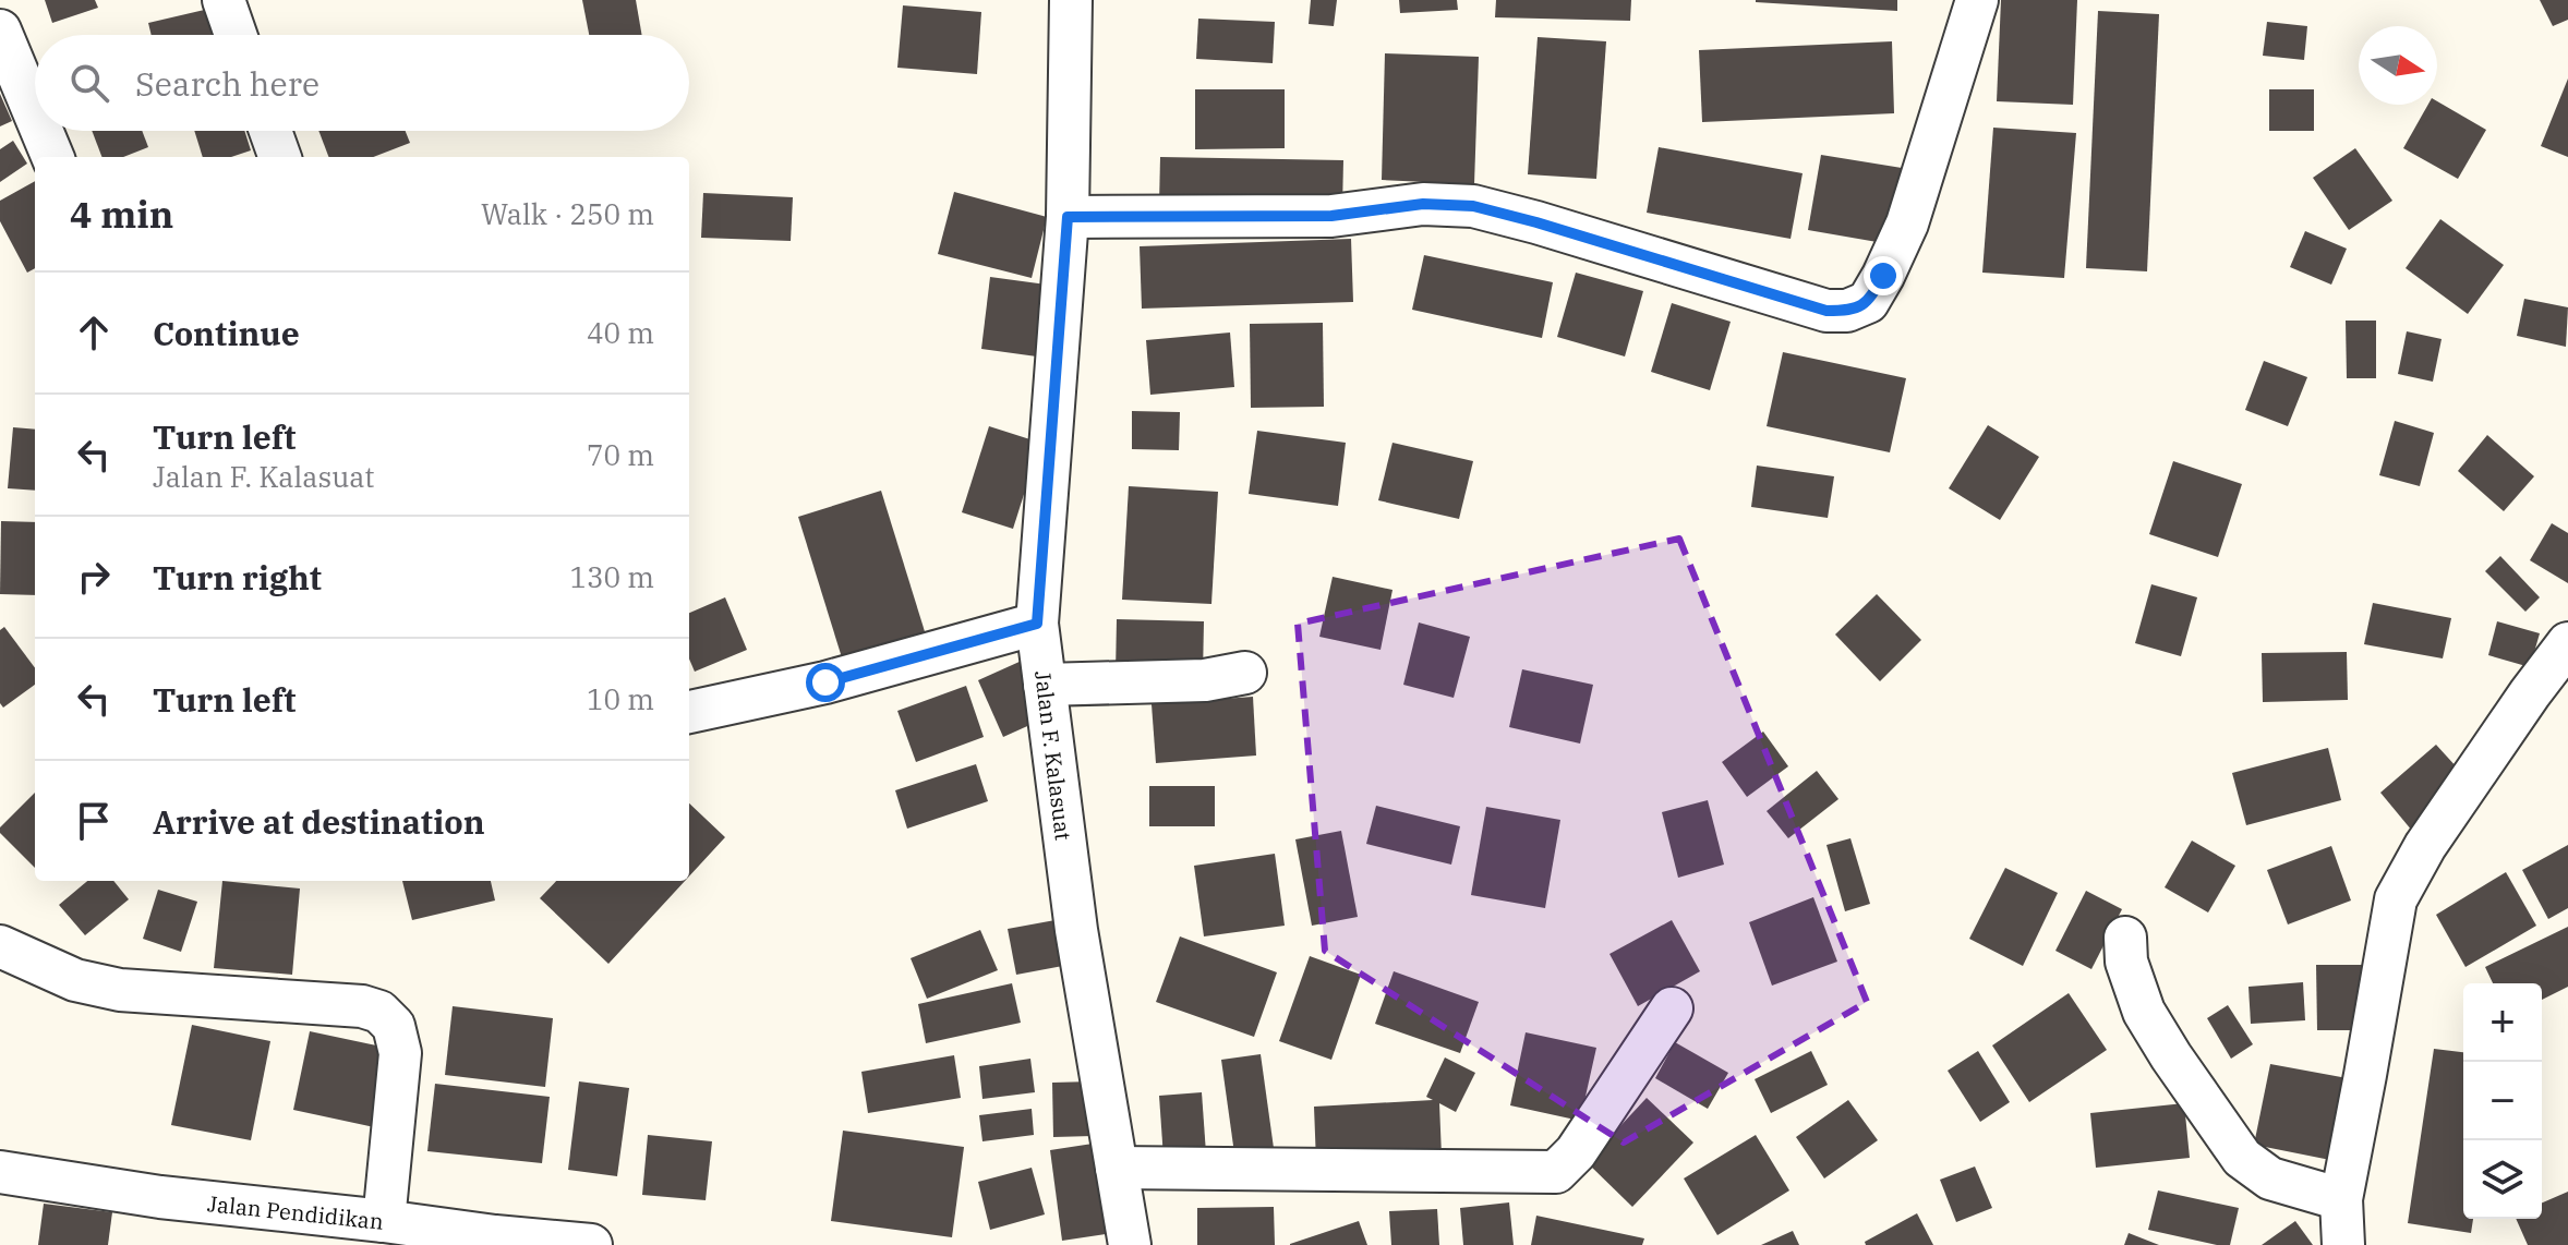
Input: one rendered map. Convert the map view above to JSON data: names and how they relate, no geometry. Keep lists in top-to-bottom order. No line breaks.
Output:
{"streets":{"street":["Jalan F. Kalasuat","Jalan Pendidikan"]},"north":"right","page":{"search":"Search here","heading":["4 min","Walk · 250 m"],"list":[["Continue","40 m"],["Turn left","Jalan F. Kalasuat","70 m"],["Turn right","130 m"],["Turn left","10 m"],"Arrive at destination"],"map_buttons":["+","−"]}}
